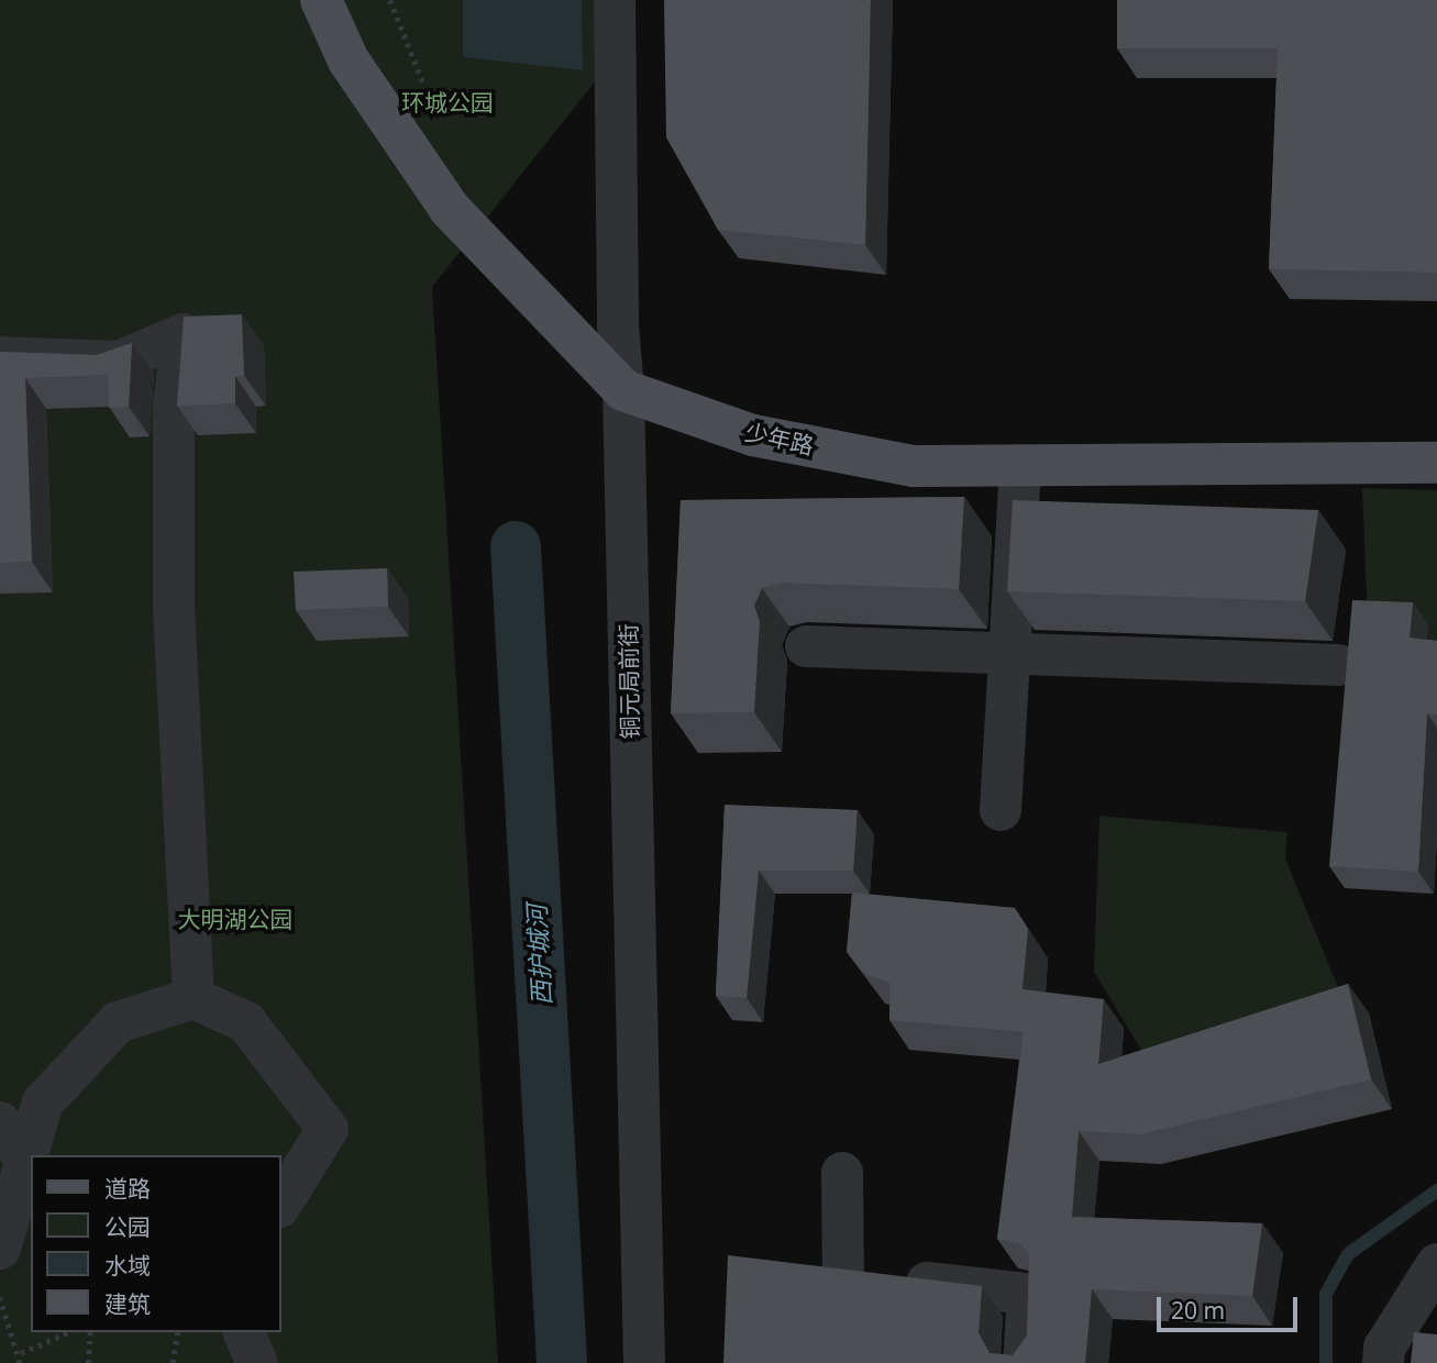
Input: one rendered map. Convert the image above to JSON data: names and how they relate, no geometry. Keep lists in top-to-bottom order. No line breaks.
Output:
{"streets":{"main road":["少年路"],"street":["铜元局前街"]},"crossings":[["少年路","铜元局前街"]],"water":["西护城河"],"parks":["环城公园","大明湖公园"],"legend":["道路","公园","水域","建筑"],"scale_bar":"20 m"}
